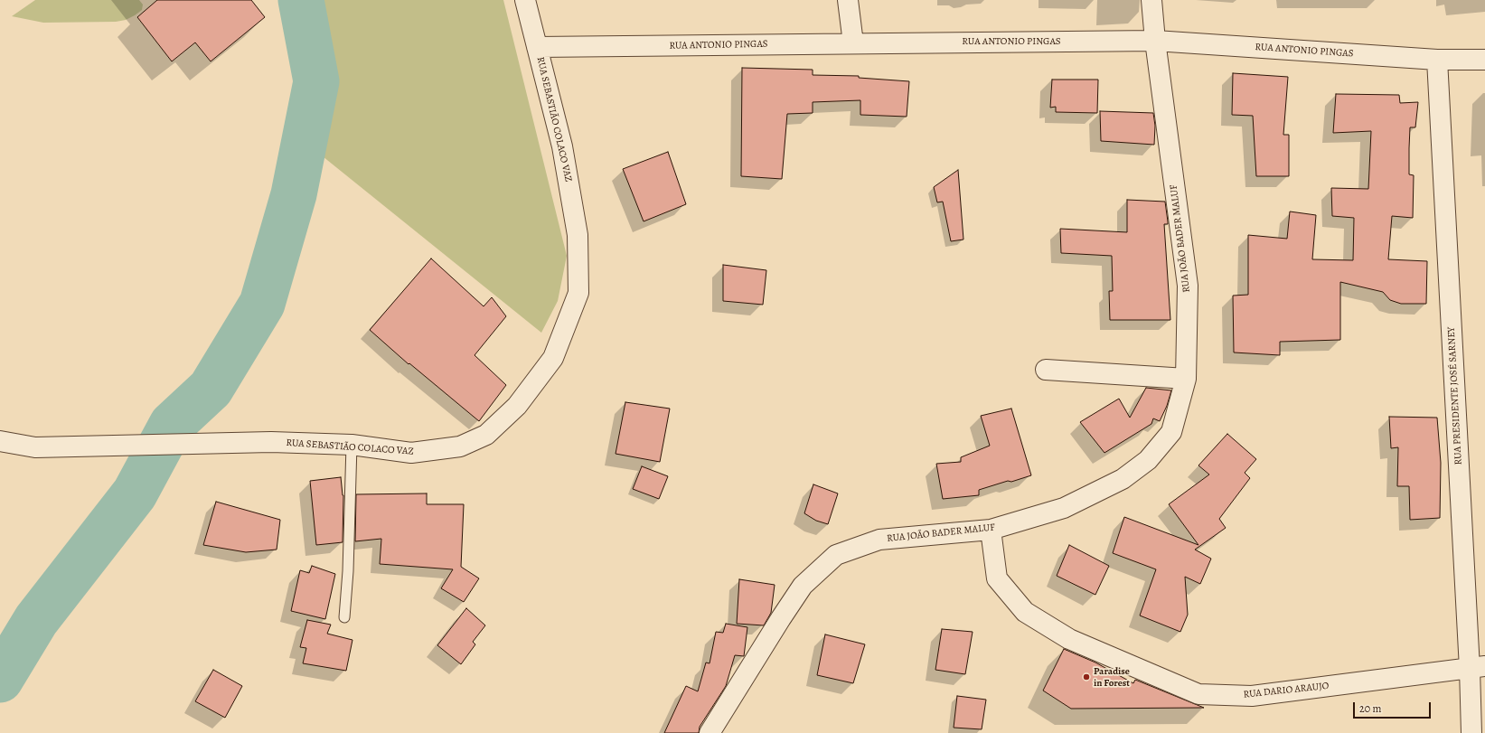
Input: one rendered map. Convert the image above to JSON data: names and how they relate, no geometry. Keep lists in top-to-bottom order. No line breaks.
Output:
{"streets":{"street":["RUA ANTONIO PINGAS","RUA SEBASTIÃO COLACO VAZ","RUA JOÃO BADER MALUF","RUA PRESIDENTE JOSÉ SARNEY","RUA DARIO ARAUJO"]},"crossings":[["RUA ANTONIO PINGAS","RUA SEBASTIÃO COLACO VAZ"],["RUA ANTONIO PINGAS","RUA JOÃO BADER MALUF"],["RUA ANTONIO PINGAS","RUA PRESIDENTE JOSÉ SARNEY"],["RUA JOÃO BADER MALUF","RUA DARIO ARAUJO"],["RUA PRESIDENTE JOSÉ SARNEY","RUA DARIO ARAUJO"]],"places":["Paradise in Forest"],"scale_bar":"20 m"}
